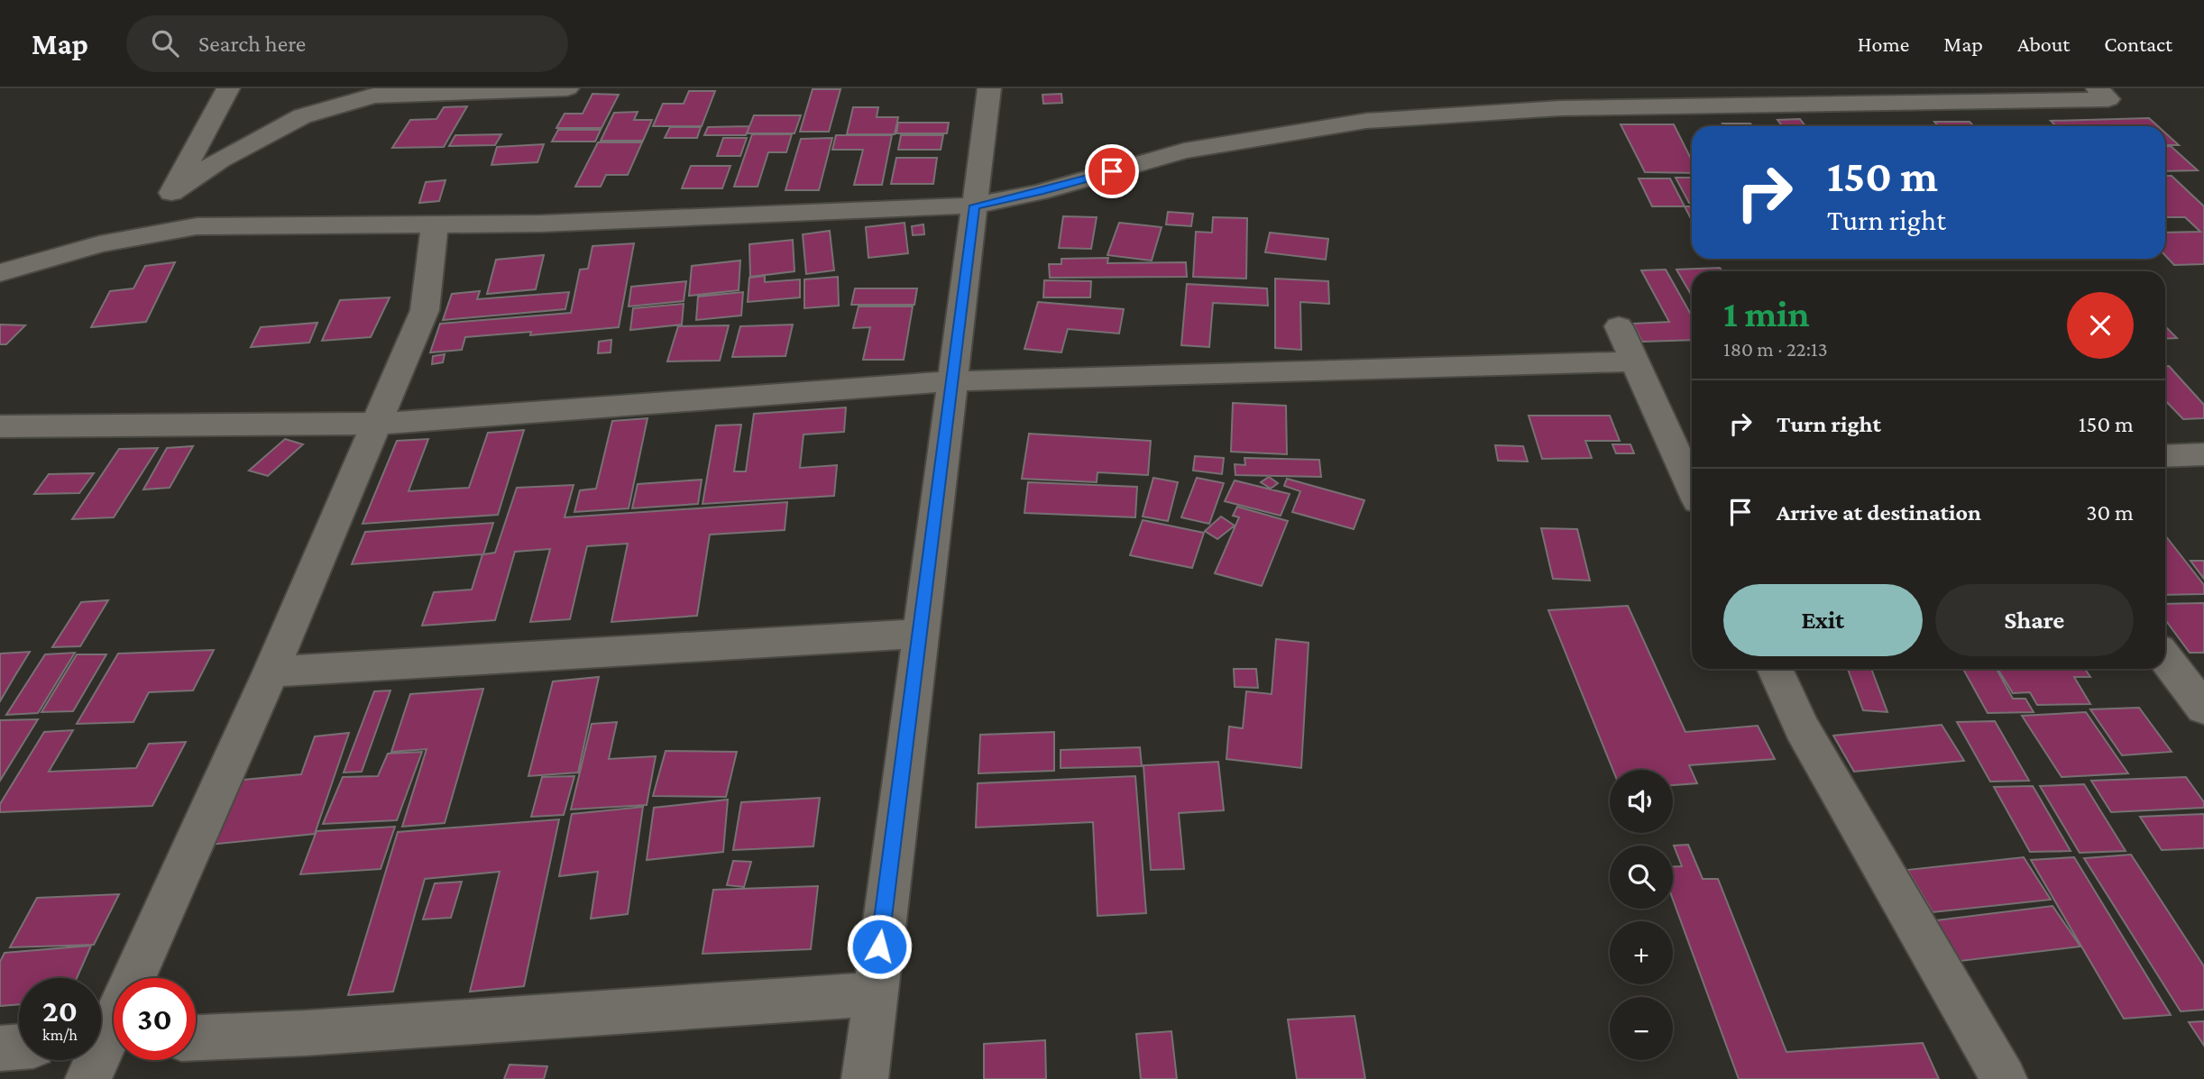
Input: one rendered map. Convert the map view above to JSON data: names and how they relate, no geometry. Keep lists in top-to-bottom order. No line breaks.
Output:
{"page":{"header":"Map","search":"Search here","nav":["Home","Map","About","Contact"],"turn":["150 m","Turn right"],"heading":["1 min","180 m · 22:13"],"list":[{"name":"Turn right","value":"150 m"},{"name":"Arrive at destination","value":"30 m"}],"buttons":["Exit","Share"],"map_buttons":["+","−"],"speed":"20 km/h","limit":"30"}}
